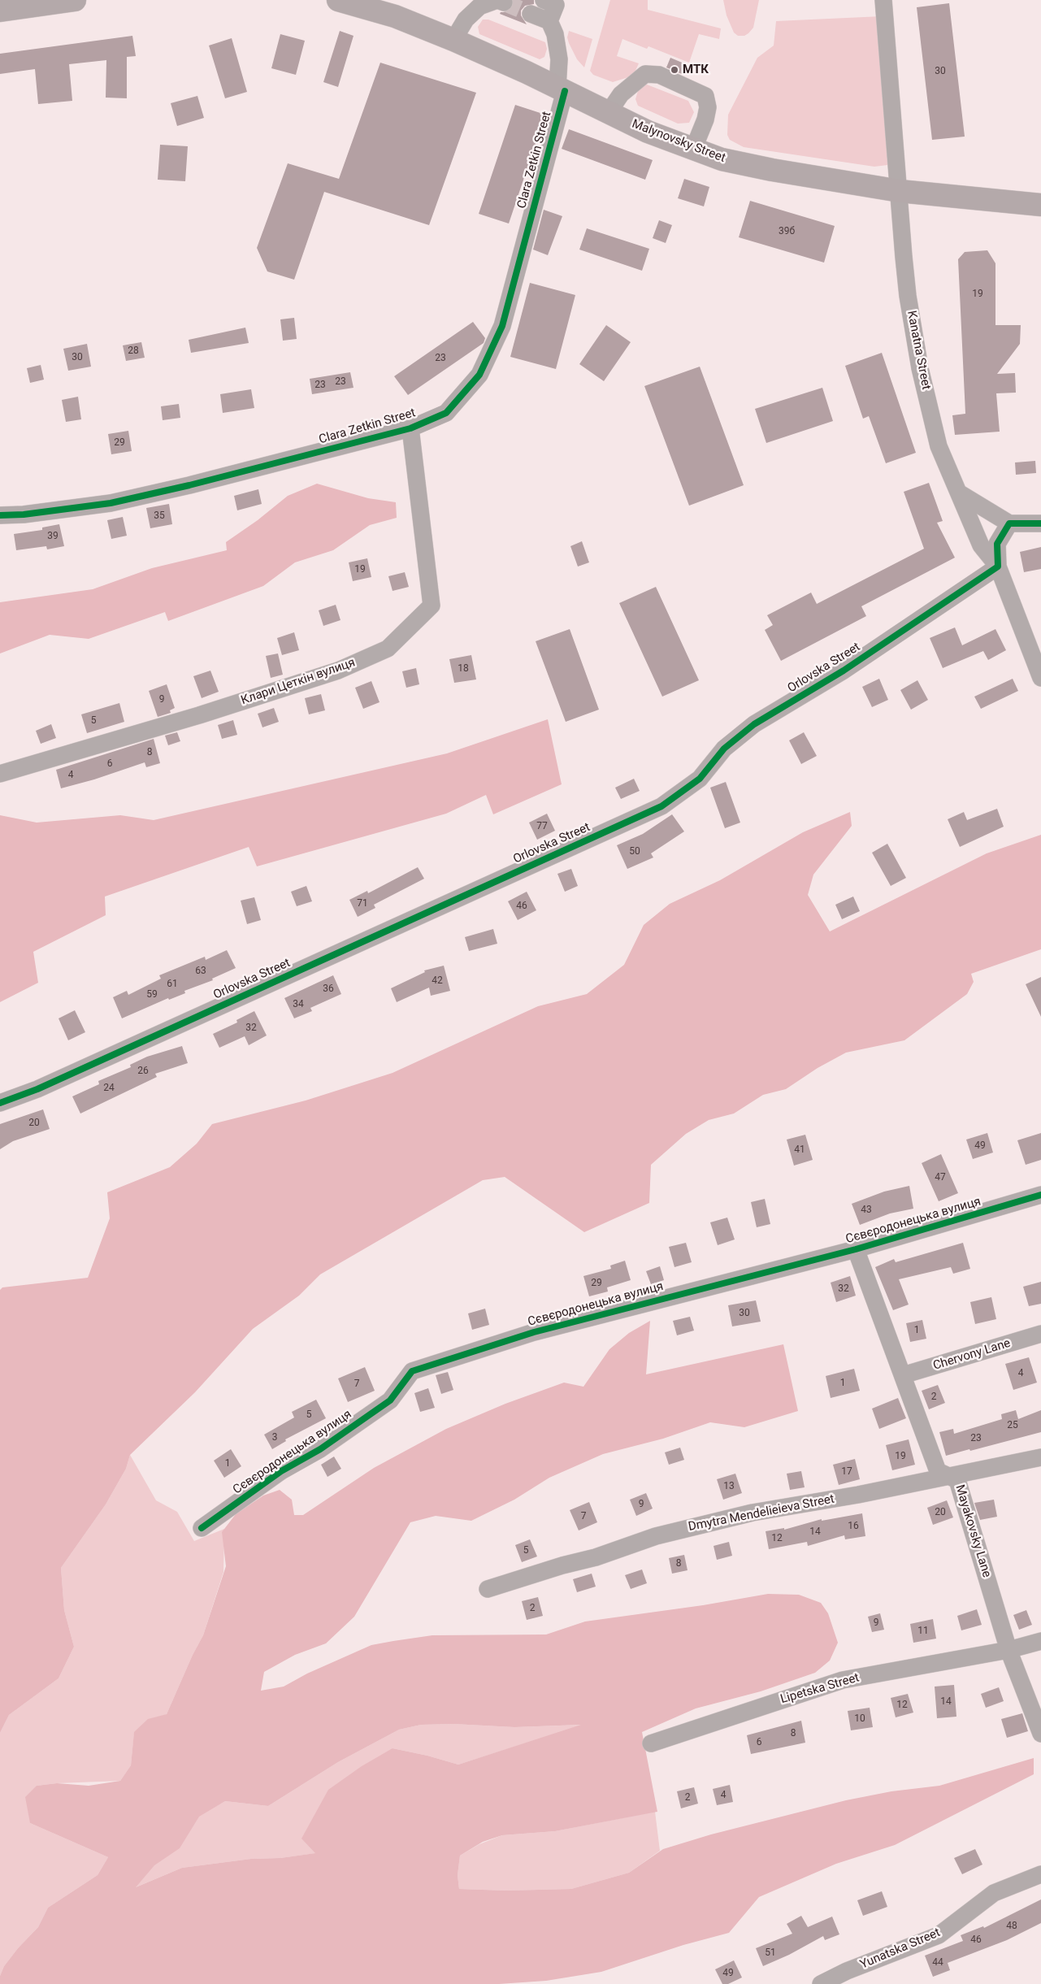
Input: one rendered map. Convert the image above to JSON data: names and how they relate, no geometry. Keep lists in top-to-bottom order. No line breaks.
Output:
{"streets":{"main road":["Malynovsky Street"],"street":["Clara Zetkin Street","Kanatna Street","Orlovska Street","Клари Цеткін вулиця","Сєвєродонецька вулиця","Chervony Lane","Dmytra Mendelieieva Street","Mayakovsky Lane","Lipetska Street","Yunatska Street"]},"crossings":[["Malynovsky Street","Clara Zetkin Street"],["Malynovsky Street","Kanatna Street"],["Clara Zetkin Street","Клари Цеткін вулиця"],["Kanatna Street","Orlovska Street"],["Сєвєродонецька вулиця","Mayakovsky Lane"],["Chervony Lane","Mayakovsky Lane"],["Dmytra Mendelieieva Street","Mayakovsky Lane"],["Mayakovsky Lane","Lipetska Street"]],"places":["МТК"],"house_numbers":["30","39б","19","28","30","23","23","23","29","35","39","19","18","9","5","8","6","4","77","50","71","46","63","42","61","36","59","34","32","26","24","20","49","41","47","43","29","32","30","1","4","1","7","2","5","25","3","23","19","1","17","13","9","20","7","16","14","12","5","8","2","9","11","14","12","10","8","6","4","2","48","46","51","44","49"]}
